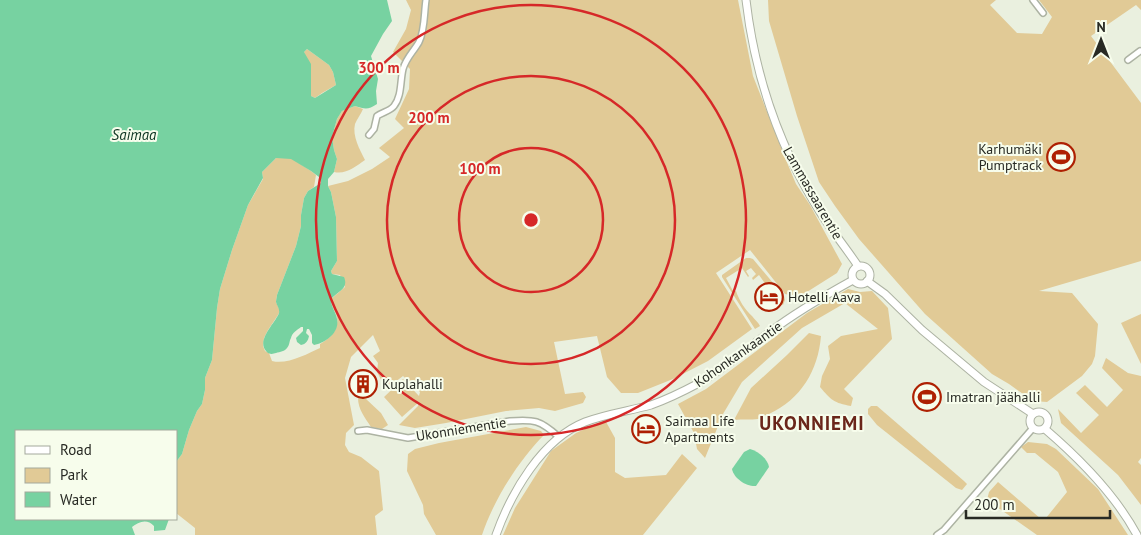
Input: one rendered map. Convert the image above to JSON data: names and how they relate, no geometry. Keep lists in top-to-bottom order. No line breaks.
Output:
{"streets":{"street":["Lammassaarentie","Kohonkankaantie","Ukonniementie"]},"crossings":[["Lammassaarentie","Kohonkankaantie"],["Kohonkankaantie","Ukonniementie"]],"districts":["UKONNIEMI"],"water":["Saimaa"],"places":{"sports":["Karhumäki Pumptrack","Imatran jäähalli"],"hotel":["Hotelli Aava","Saimaa Life Apartments"],"building":["Kuplahalli"]},"legend":["Road","Park","Water"],"scale_bar":"200 m","north":"top","rings":["300 m","200 m","100 m"]}
